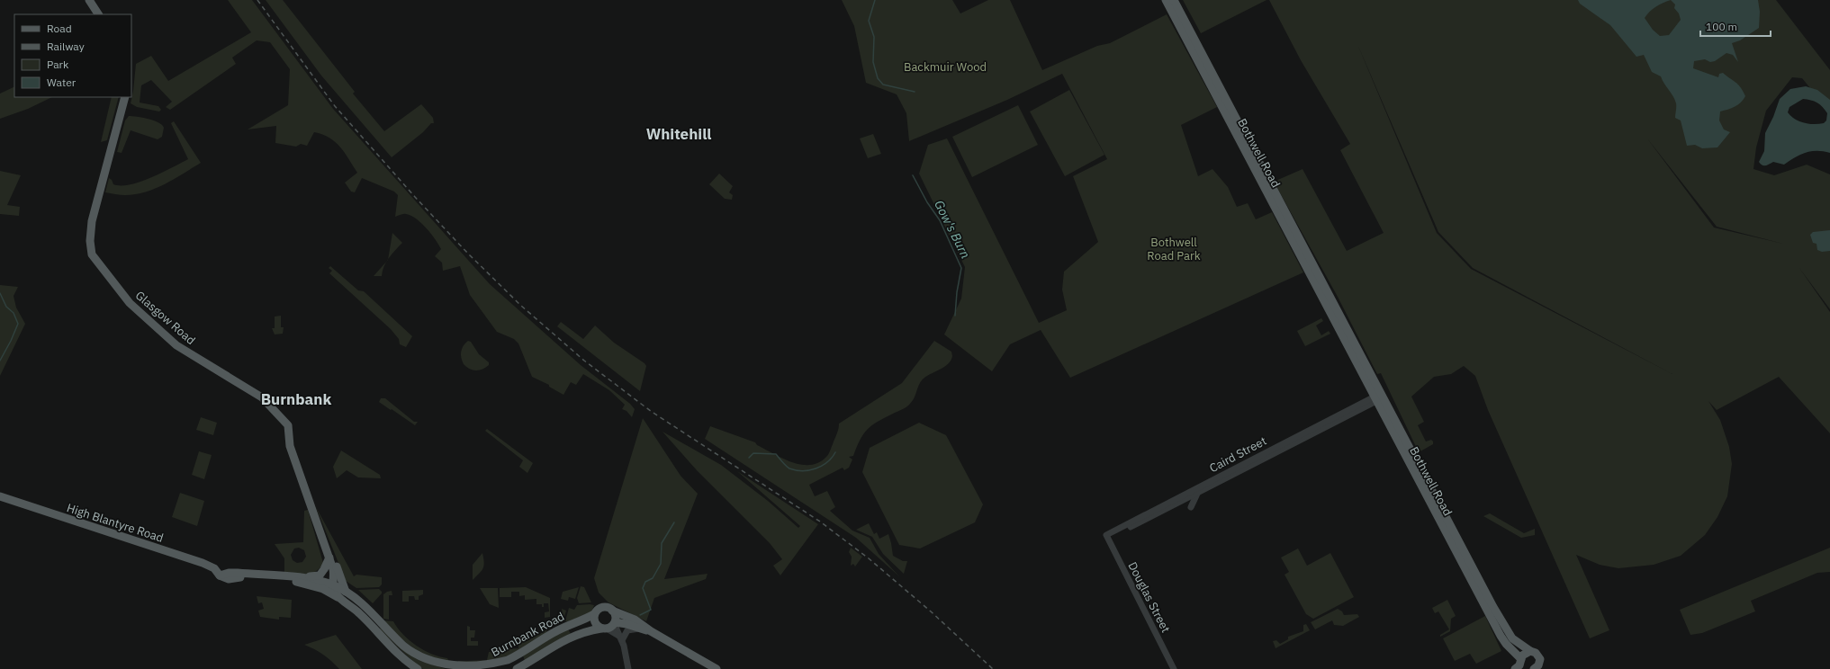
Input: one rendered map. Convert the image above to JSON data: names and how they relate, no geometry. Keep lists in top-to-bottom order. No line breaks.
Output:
{"streets":{"main road":["Bothwell Road","Glasgow Road","High Blantyre Road","Burnbank Road"],"street":["Caird Street","Douglas Street"]},"crossings":[["Bothwell Road","Caird Street"],["Glasgow Road","Burnbank Road"],["Caird Street","Douglas Street"]],"districts":["Whitehill","Burnbank"],"water":["Gow's Burn"],"parks":["Backmuir Wood","Bothwell Road Park"],"legend":["Road","Railway","Park","Water"],"scale_bar":"100 m"}
